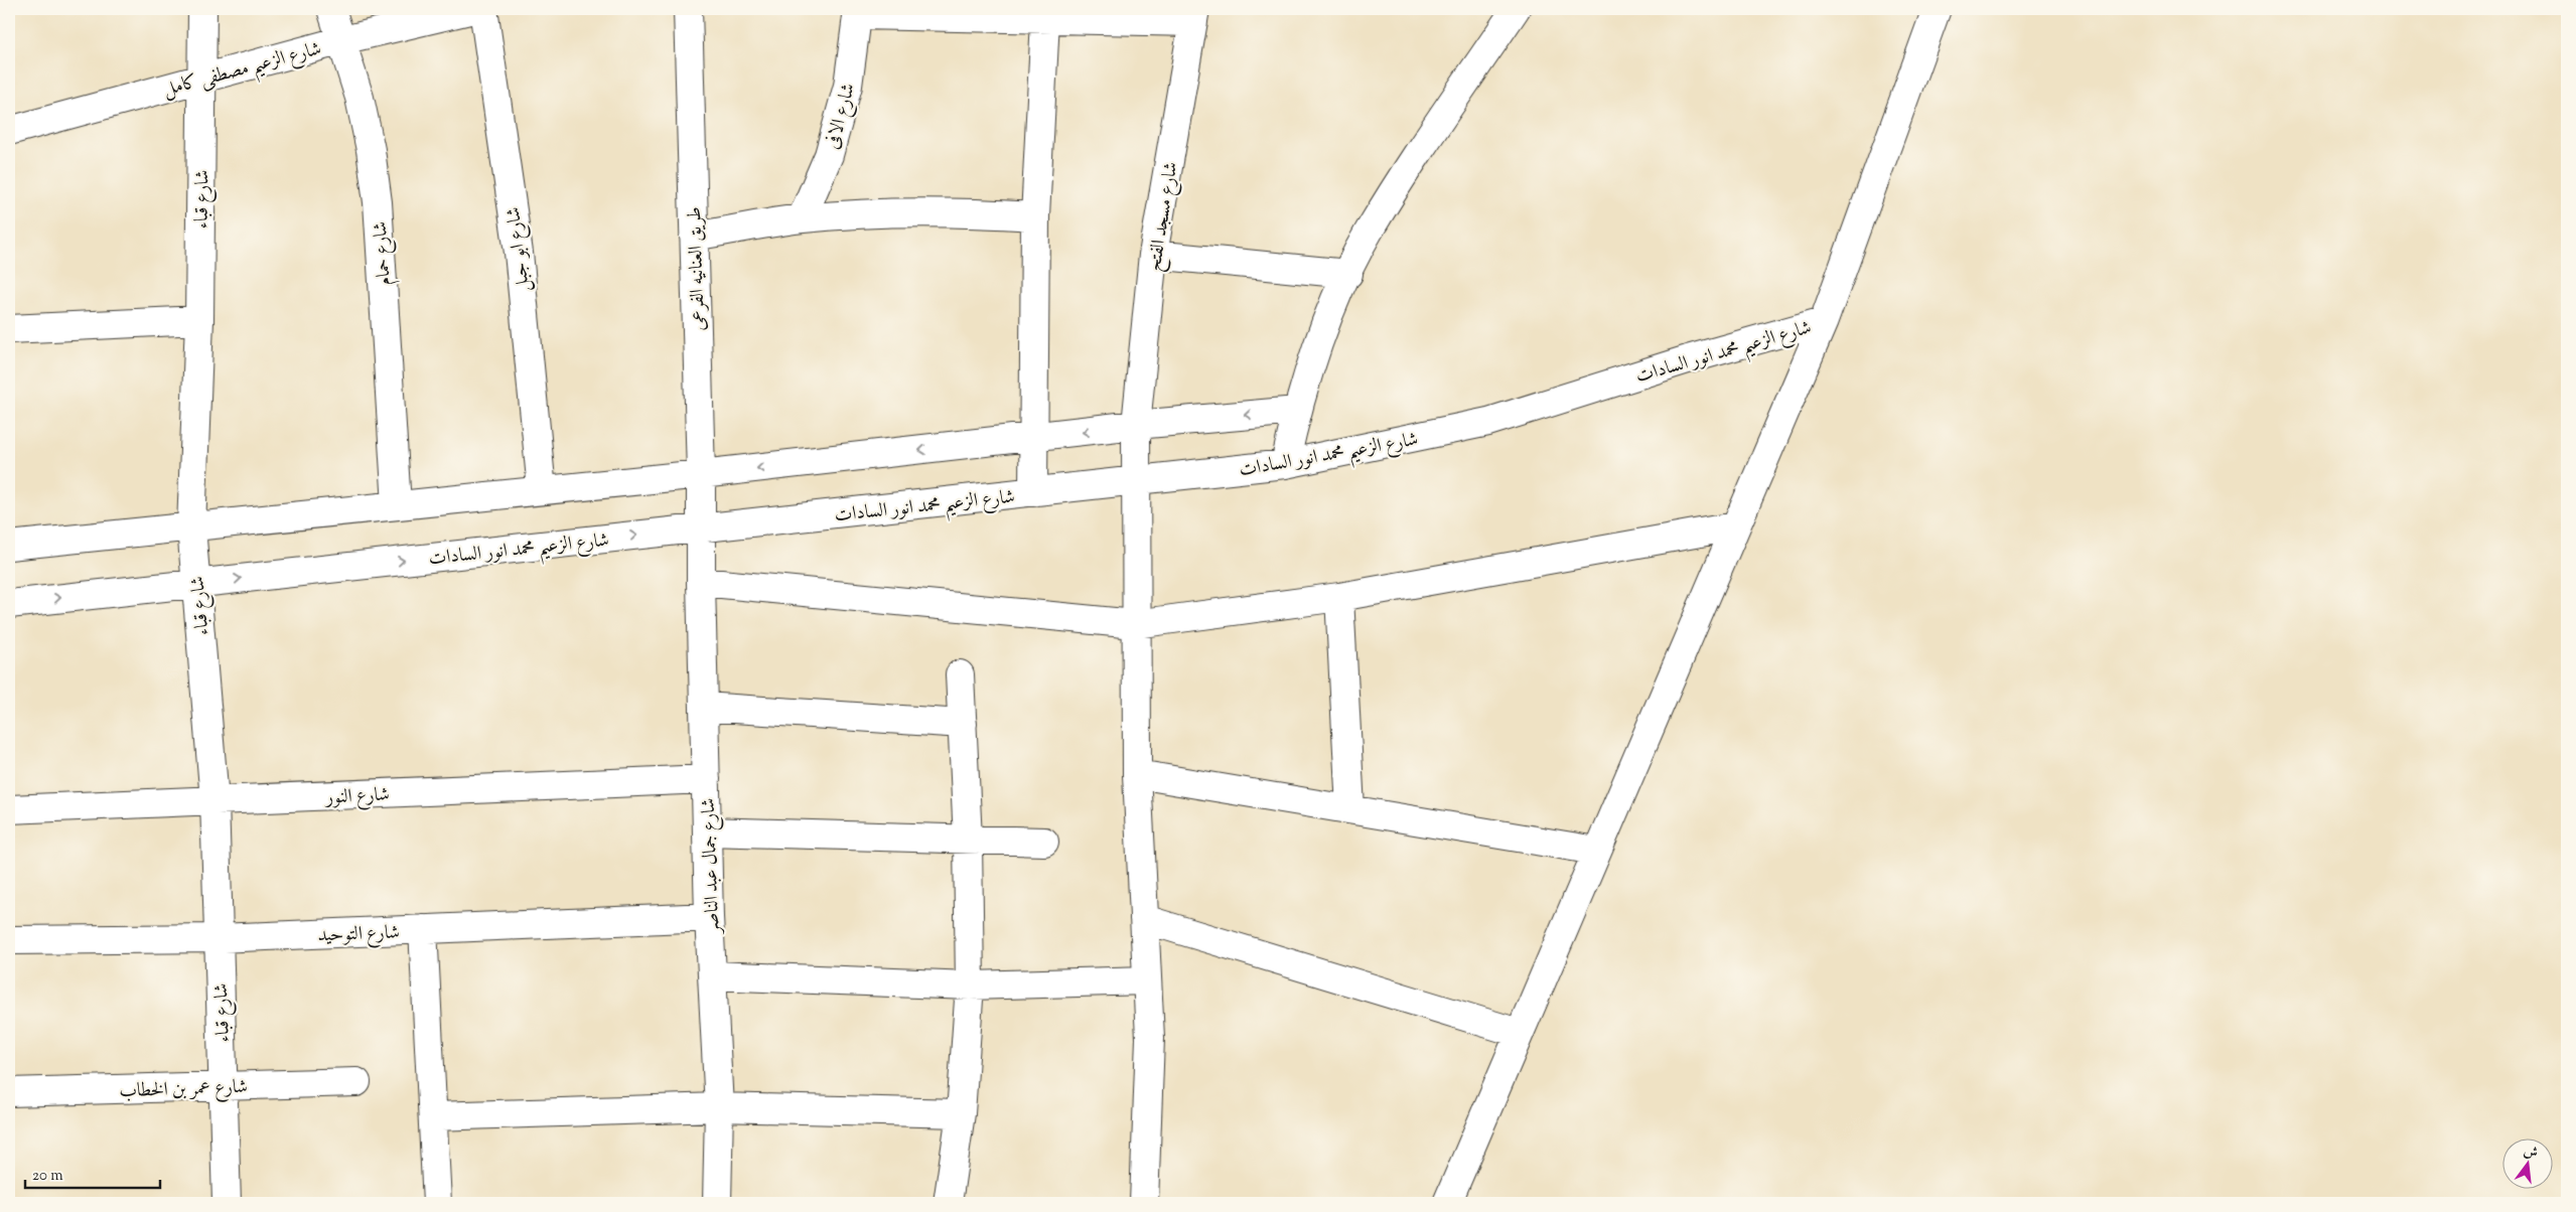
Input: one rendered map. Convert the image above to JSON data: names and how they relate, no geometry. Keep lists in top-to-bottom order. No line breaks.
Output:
{"streets":{"street":["شارع الزعيم مصطفى كامل","شارع الافى","شارع قباء","شارع مسجد الفتح","شارع ابو جبل","شارع حمام","طريق العنانيه الفرعى","شارع الزعيم محمد انور السادات","شارع النور","شارع جمال عبد الناصر","شارع التوحيد","شارع عمر بن الخطاب"]},"crossings":[["شارع الزعيم مصطفى كامل","شارع قباء"],["شارع الزعيم مصطفى كامل","شارع حمام"],["شارع قباء","شارع الزعيم محمد انور السادات"],["شارع قباء","شارع النور"],["شارع قباء","شارع التوحيد"],["شارع قباء","شارع عمر بن الخطاب"],["شارع مسجد الفتح","شارع الزعيم محمد انور السادات"],["طريق العنانيه الفرعى","شارع الزعيم محمد انور السادات"],["طريق العنانيه الفرعى","شارع جمال عبد الناصر"],["شارع الزعيم محمد انور السادات","شارع جمال عبد الناصر"],["شارع النور","شارع جمال عبد الناصر"],["شارع جمال عبد الناصر","شارع التوحيد"]],"scale_bar":"20 m","north":"top"}
